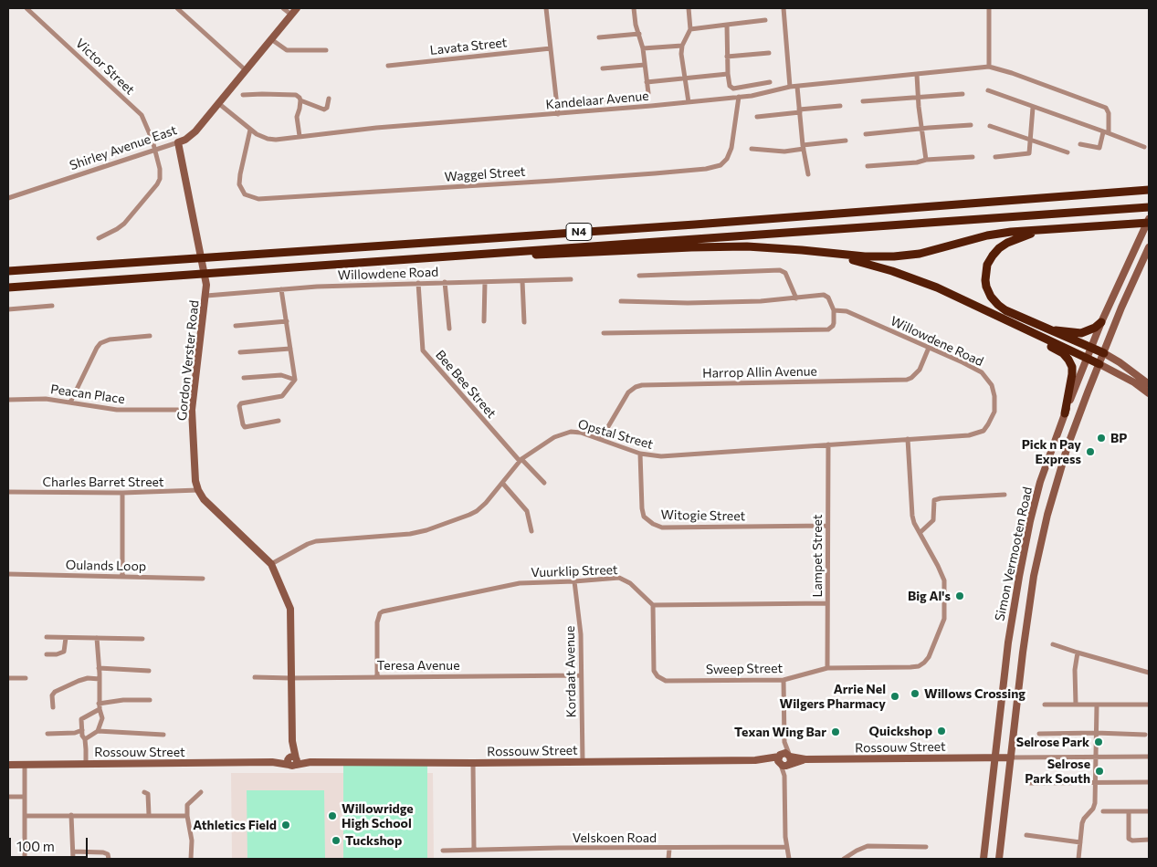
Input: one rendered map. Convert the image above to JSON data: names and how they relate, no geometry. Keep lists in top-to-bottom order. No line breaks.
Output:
{"streets":{"highway":["N4"],"main road":["Shirley Avenue East","Gordon Verster Road","Simon Vermooten Road","Rossouw Street"],"street":["Lavata Street","Victor Street","Kandelaar Avenue","Waggel Street","Willowdene Road","Harrop Allin Avenue","Bee Bee Street","Peacan Place","Opstal Street","Charles Barret Street","Witogie Street","Lampet Street","Oulands Loop","Vuurklip Street","Teresa Avenue","Sweep Street","Kordaat Avenue","Velskoen Road"]},"crossings":[["Victor Street","Shirley Avenue East"],["Kandelaar Avenue","Shirley Avenue East"],["Kandelaar Avenue","Waggel Street"],["Shirley Avenue East","Gordon Verster Road"],["Willowdene Road","Gordon Verster Road"],["Willowdene Road","Harrop Allin Avenue"],["Willowdene Road","Bee Bee Street"],["Willowdene Road","Opstal Street"],["Gordon Verster Road","Peacan Place"],["Gordon Verster Road","Opstal Street"],["Gordon Verster Road","Charles Barret Street"],["Gordon Verster Road","Teresa Avenue"],["Gordon Verster Road","Rossouw Street"],["Harrop Allin Avenue","Opstal Street"],["Bee Bee Street","Opstal Street"],["Opstal Street","Witogie Street"],["Opstal Street","Lampet Street"],["Witogie Street","Lampet Street"],["Simon Vermooten Road","Rossouw Street"],["Lampet Street","Sweep Street"],["Vuurklip Street","Teresa Avenue"],["Vuurklip Street","Sweep Street"],["Vuurklip Street","Kordaat Avenue"],["Teresa Avenue","Kordaat Avenue"],["Kordaat Avenue","Rossouw Street"]],"places":["BP","Pick n Pay Express","Big Al's","Willows Crossing","Arrie Nel Wilgers Pharmacy","Quickshop","Texan Wing Bar","Selrose Park","Selrose Park South","Willowridge High School","Athletics Field","Tuckshop"],"scale_bar":"100 m"}
